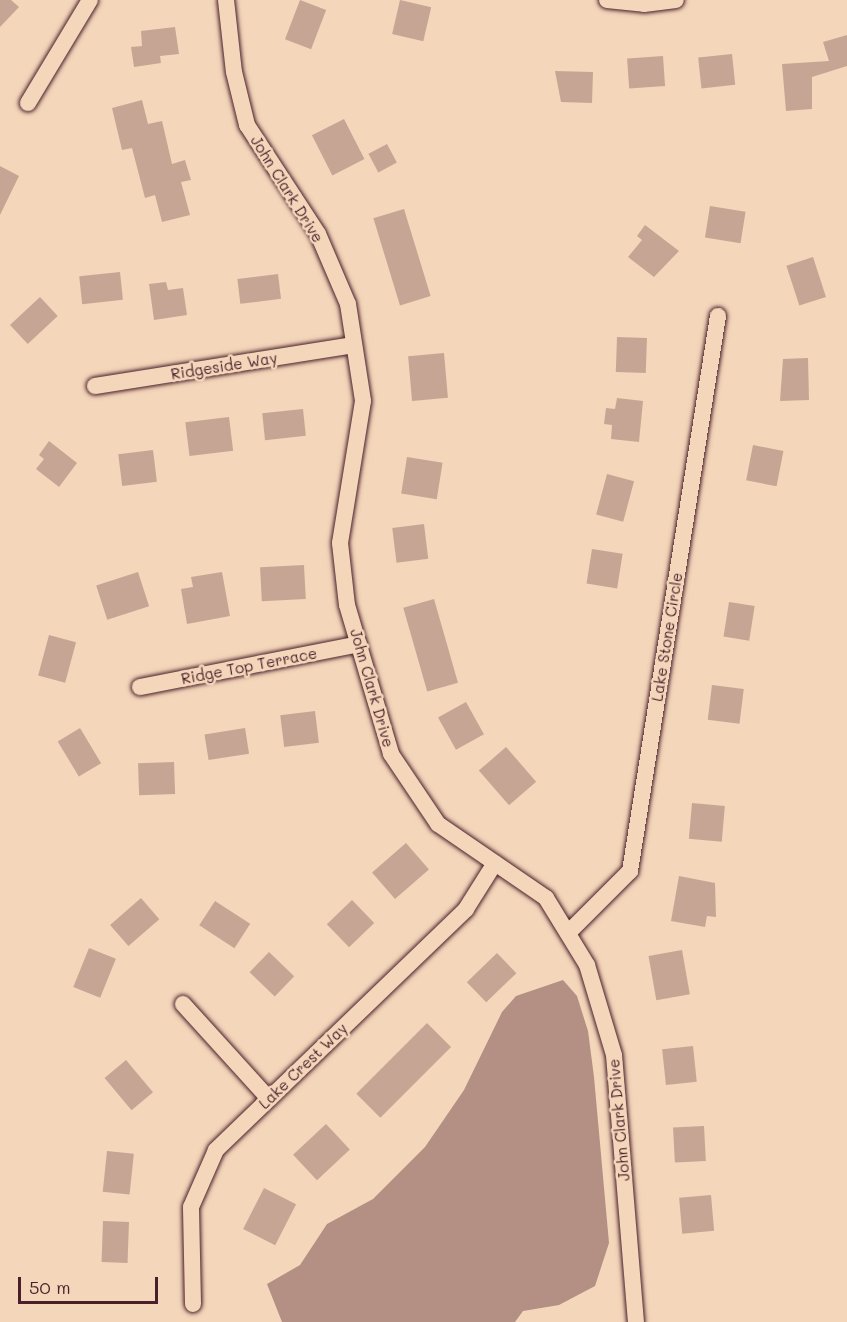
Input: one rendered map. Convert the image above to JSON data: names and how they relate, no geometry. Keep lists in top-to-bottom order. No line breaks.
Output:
{"streets":{"street":["John Clark Drive","Ridgeside Way","Lake Stone Circle","Ridge Top Terrace","Lake Crest Way"]},"crossings":[["John Clark Drive","Ridgeside Way"],["John Clark Drive","Lake Stone Circle"],["John Clark Drive","Ridge Top Terrace"],["John Clark Drive","Lake Crest Way"]],"scale_bar":"50 m"}
